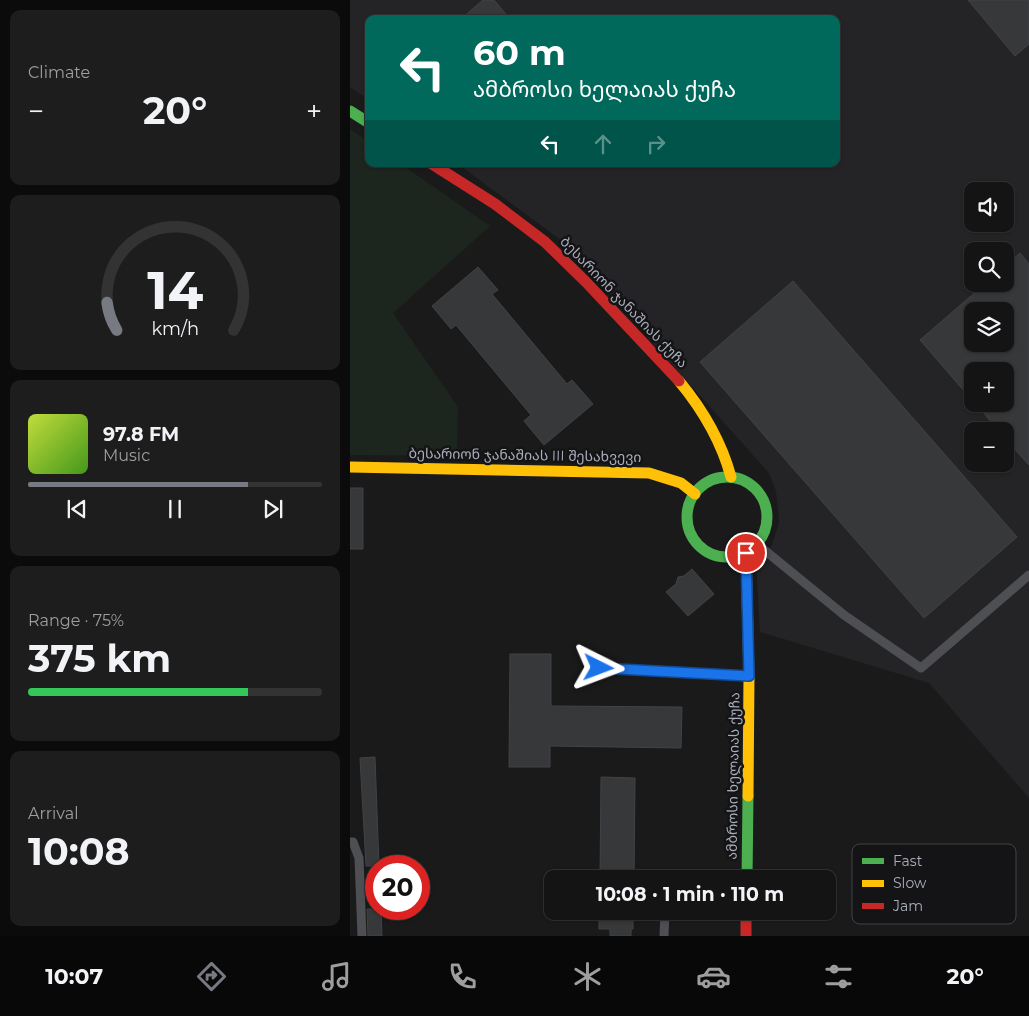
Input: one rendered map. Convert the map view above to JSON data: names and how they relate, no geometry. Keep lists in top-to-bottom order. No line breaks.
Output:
{"streets":{"street":["ბესარიონ ჯანაშიას ქუჩა","ბესარიონ ჯანაშიას III შესახვევი","ამბროსი ხელაიას ქუჩა"]},"crossings":[["ბესარიონ ჯანაშიას ქუჩა","ბესარიონ ჯანაშიას III შესახვევი"],["ბესარიონ ჯანაშიას ქუჩა","ამბროსი ხელაიას ქუჩა"],["ბესარიონ ჯანაშიას III შესახვევი","ამბროსი ხელაიას ქუჩა"]],"legend":["Fast","Slow","Jam"],"page":{"tile":["Climate",["Range · 75%","375 km"],["Arrival","10:08"]],"turn":["60 m","ამბროსი ხელაიას ქუჩა"],"heat":["−","20°","+"],"map_buttons":["+","−"],"song":["97.8 FM","Music"],"limit":"20","trip":"10:08 · 1 min · 110 m","tabs":["10:07","20°"],"gauge":["14","km/h"]}}
